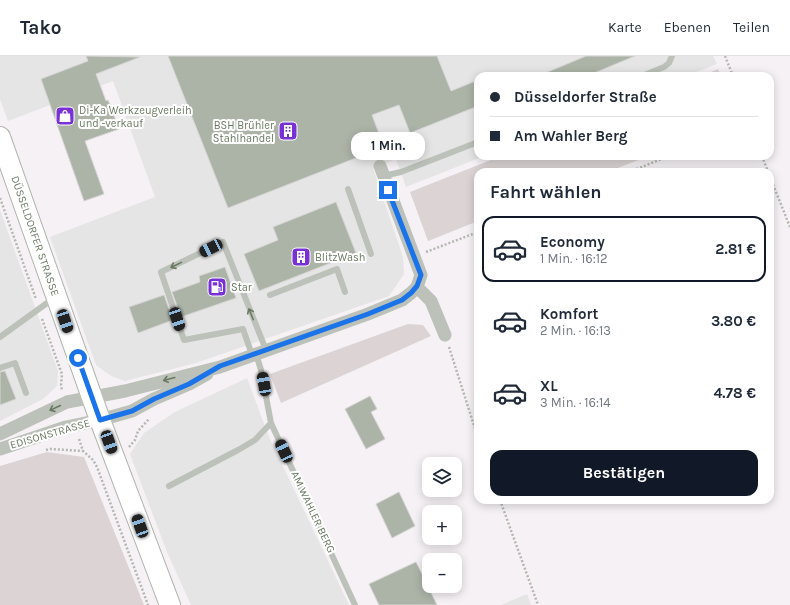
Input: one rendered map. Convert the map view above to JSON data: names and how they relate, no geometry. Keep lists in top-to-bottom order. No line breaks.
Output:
{"streets":{"main road":["DÜSSELDORFER STRASSE"],"street":["EDISONSTRASSE"],"lane":["AM WAHLER BERG"]},"crossings":[["DÜSSELDORFER STRASSE","EDISONSTRASSE"]],"places":{"shop":["Di-Ka Werkzeugverleih und -verkauf"],"building":["BSH Brühler Stahlhandel","BlitzWash"],"fuel station":["Star"]},"page":{"header":"Tako","nav":["Karte","Ebenen","Teilen"],"banner":["Düsseldorfer Straße","Am Wahler Berg"],"bubble":"1 Min.","heading":"Fahrt wählen","list":[{"name":"Economy","note":"1 Min. · 16:12","value":"2.81 €"},{"name":"Komfort","note":"2 Min. · 16:13","value":"3.80 €"},{"name":"XL","note":"3 Min. · 16:14","value":"4.78 €"}],"buttons":"Bestätigen","map_buttons":["+","−"]}}
